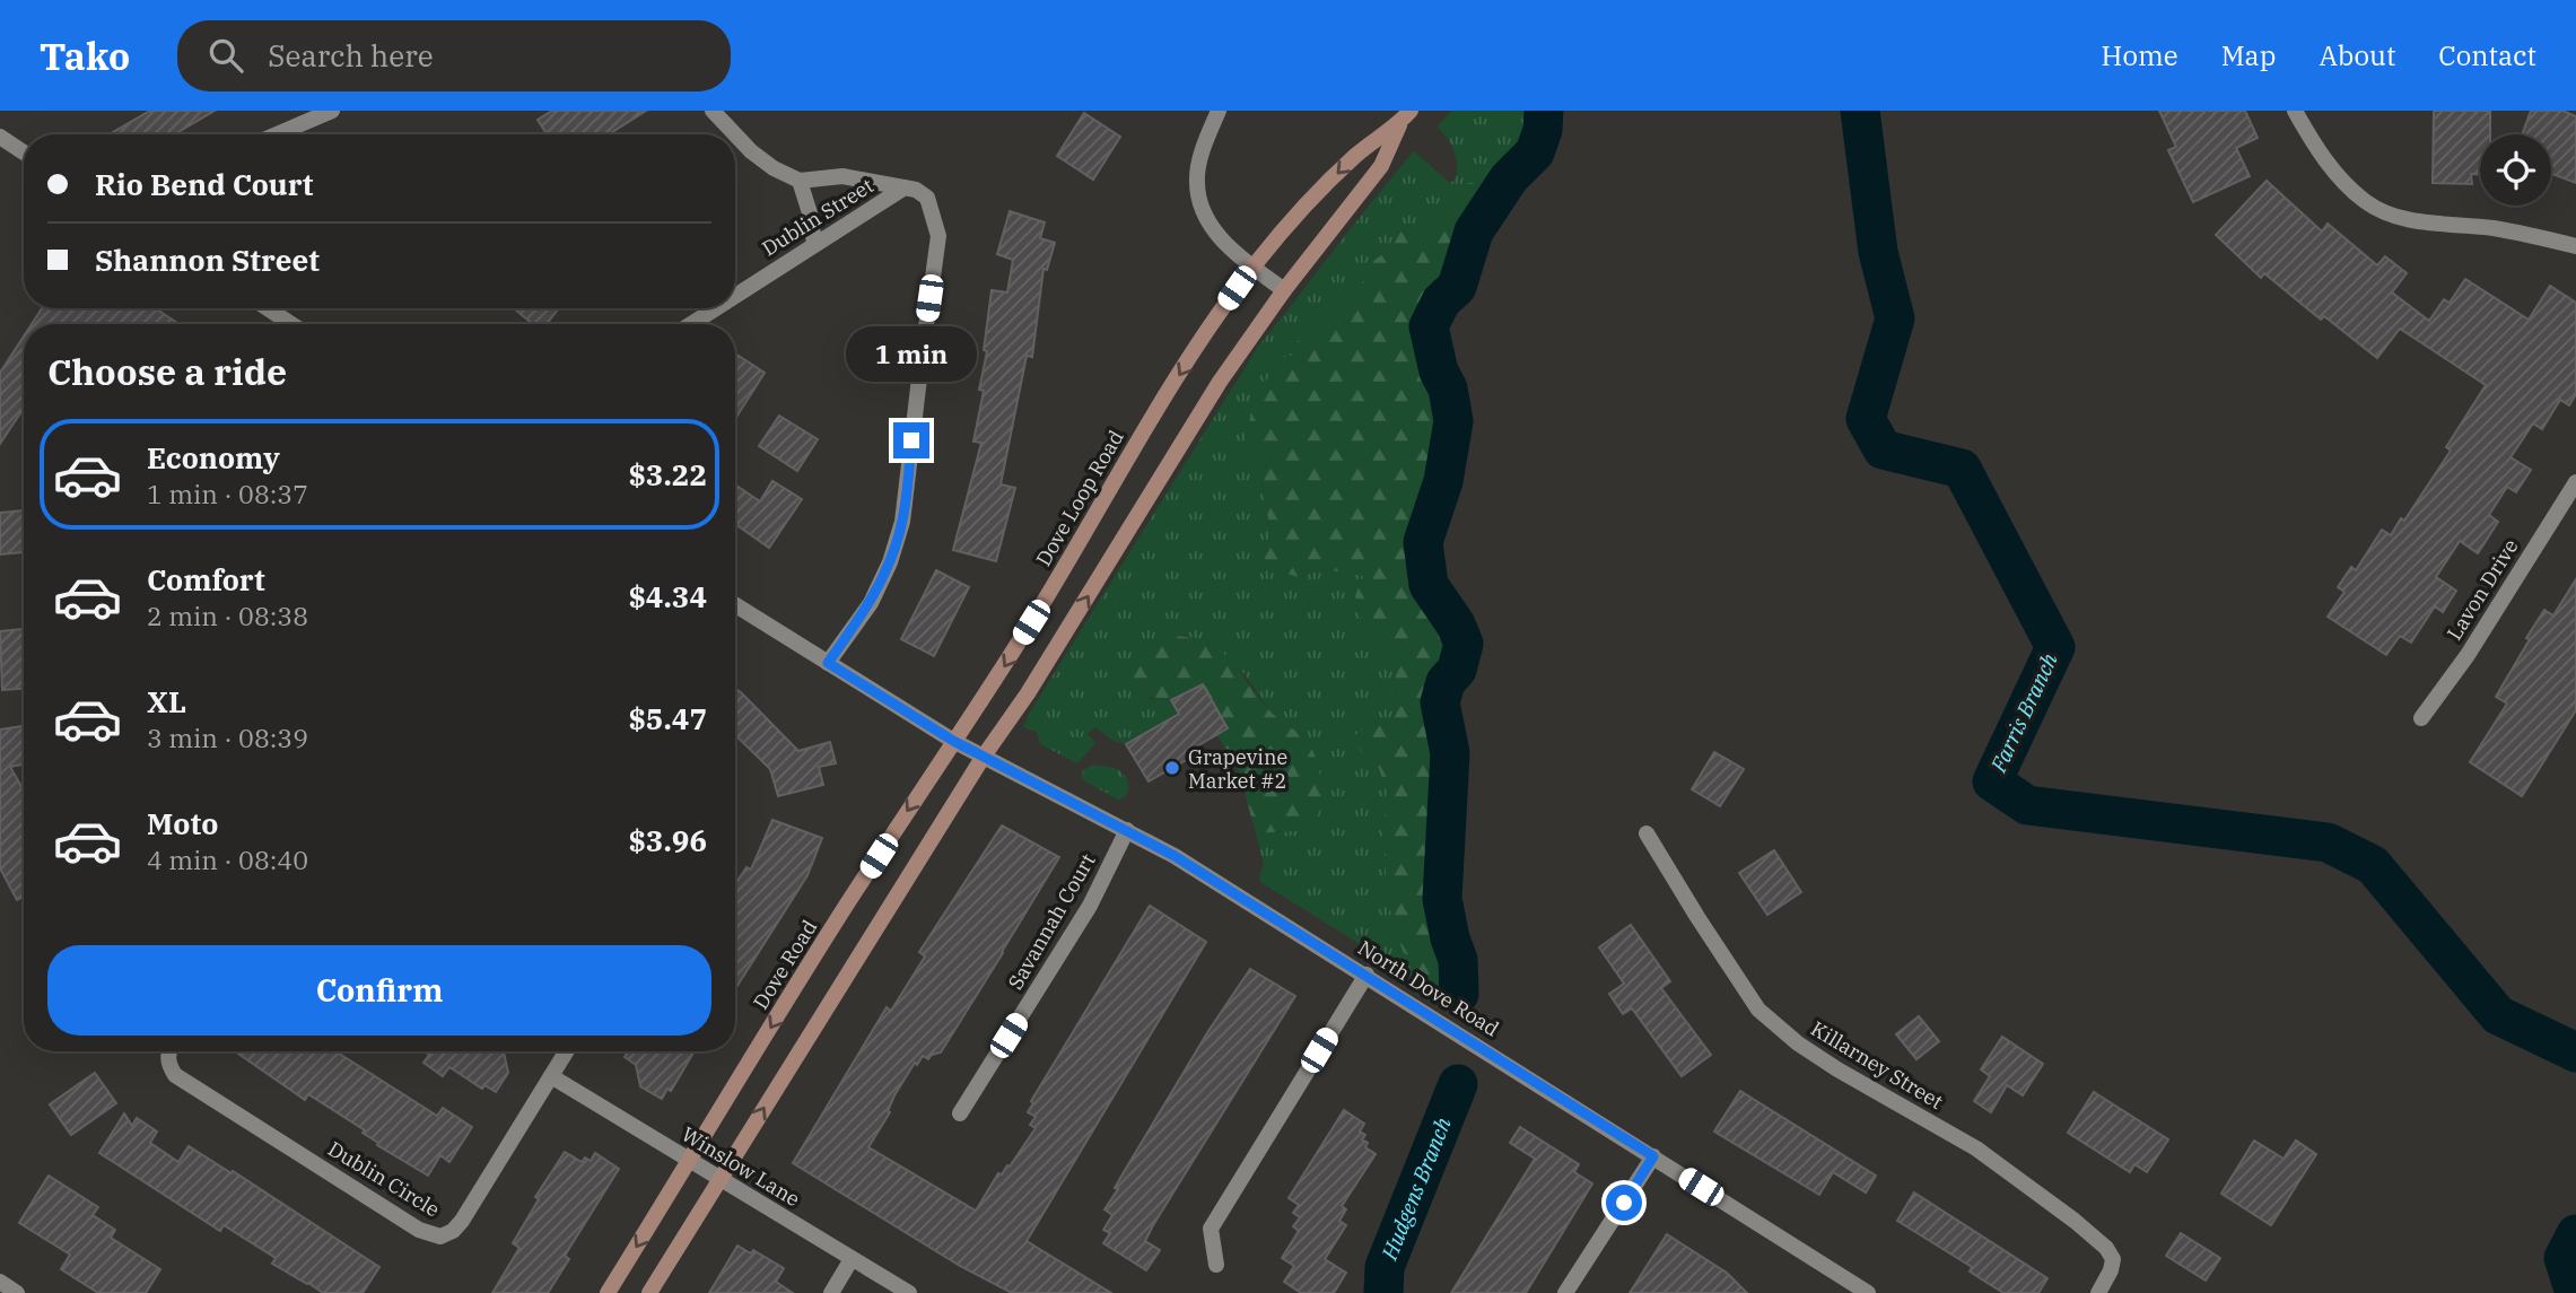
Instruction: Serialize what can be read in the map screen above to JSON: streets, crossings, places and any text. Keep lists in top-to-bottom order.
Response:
{
  "streets": {
    "main road": ["Dove Loop Road", "Dove Road"],
    "street": [
      "Dublin Street",
      "Lavon Drive",
      "Savannah Court",
      "North Dove Road",
      "Killarney Street",
      "Winslow Lane",
      "Dublin Circle"
    ]
  },
  "crossings": [
    ["Dove Loop Road", "Dove Road"],
    ["Dove Loop Road", "North Dove Road"],
    ["Savannah Court", "North Dove Road"],
    ["Dove Road", "North Dove Road"],
    ["Dove Road", "Winslow Lane"],
    ["Winslow Lane", "Dublin Circle"]
  ],
  "water": ["Farris Branch", "Hudgens Branch"],
  "places": ["Grapevine Market #2"],
  "page": {
    "header": "Tako",
    "search": "Search here",
    "nav": [
      "Home",
      "Map",
      "About",
      "Contact"
    ],
    "banner": ["Rio Bend Court", "Shannon Street"],
    "heading": "Choose a ride",
    "bubble": "1 min",
    "list": [
      {
        "name": "Economy",
        "note": "1 min · 08:37",
        "value": "$3.22"
      },
      {
        "name": "Comfort",
        "note": "2 min · 08:38",
        "value": "$4.34"
      },
      {
        "name": "XL",
        "note": "3 min · 08:39",
        "value": "$5.47"
      },
      {
        "name": "Moto",
        "note": "4 min · 08:40",
        "value": "$3.96"
      }
    ],
    "buttons": "Confirm"
  }
}
